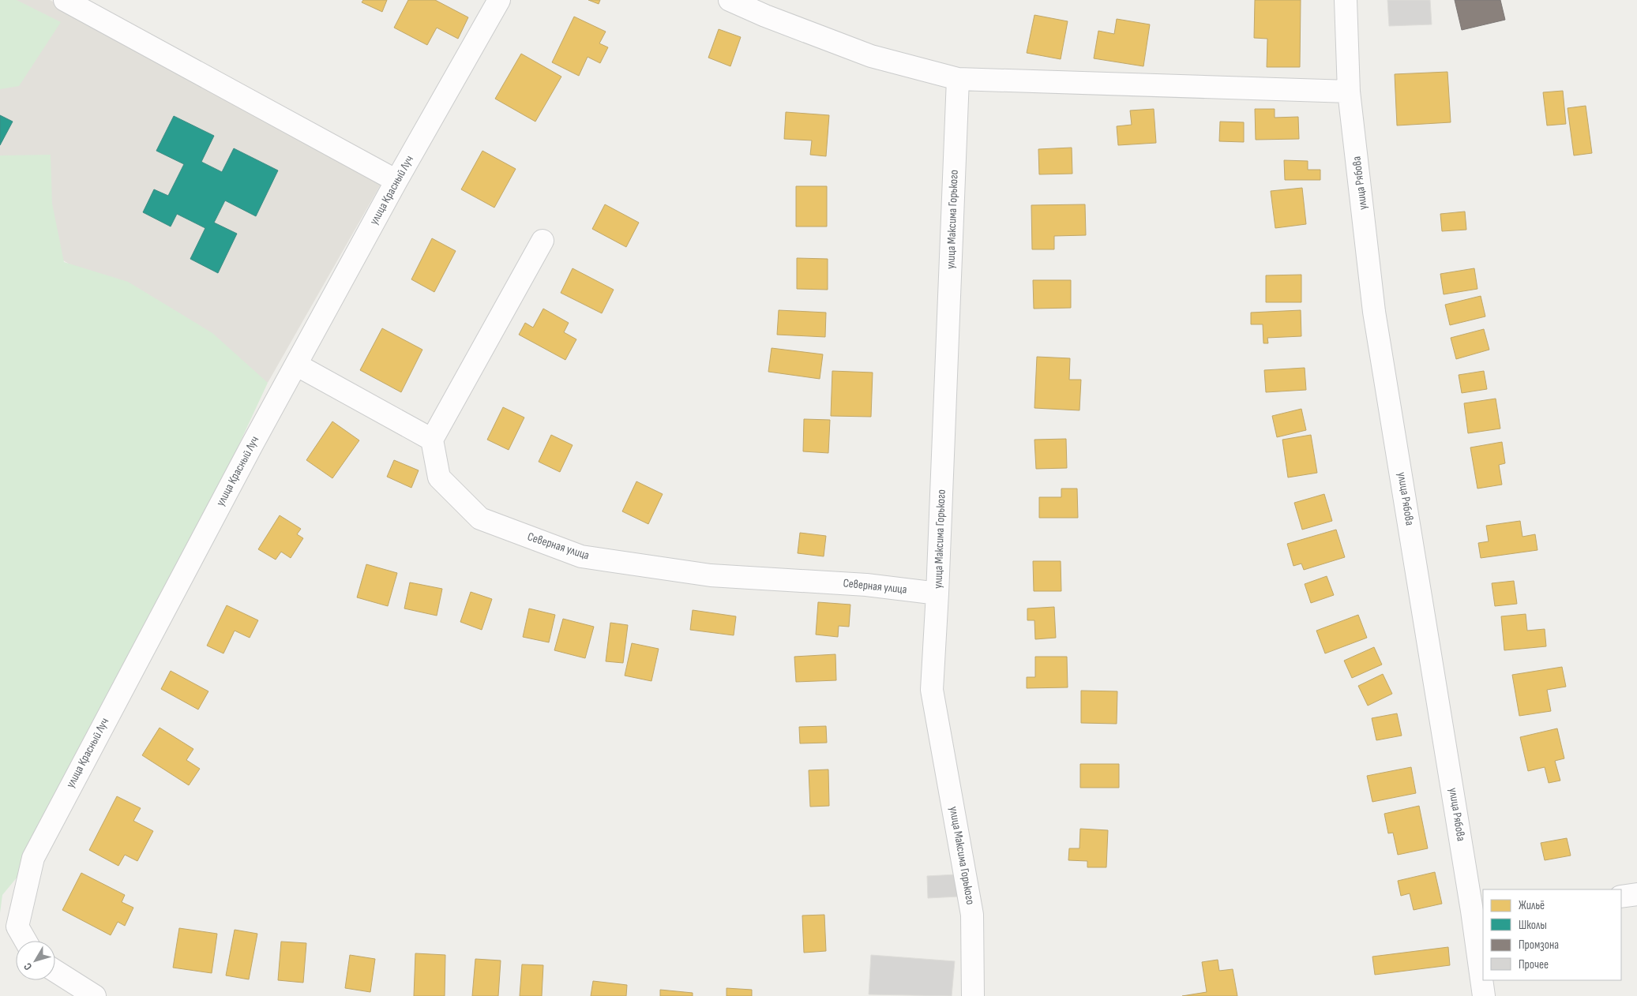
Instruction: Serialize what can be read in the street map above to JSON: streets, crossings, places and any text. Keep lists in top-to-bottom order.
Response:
{
  "streets": {
    "street": [
      "улица Рябова",
      "улица Красный Луч",
      "улица Максима Горького",
      "Северная улица"
    ]
  },
  "crossings": [
    ["улица Максима Горького", "Северная улица"]
  ],
  "legend": [
    "Жильё",
    "Школы",
    "Промзона",
    "Прочее"
  ],
  "north": "bottom left"
}
